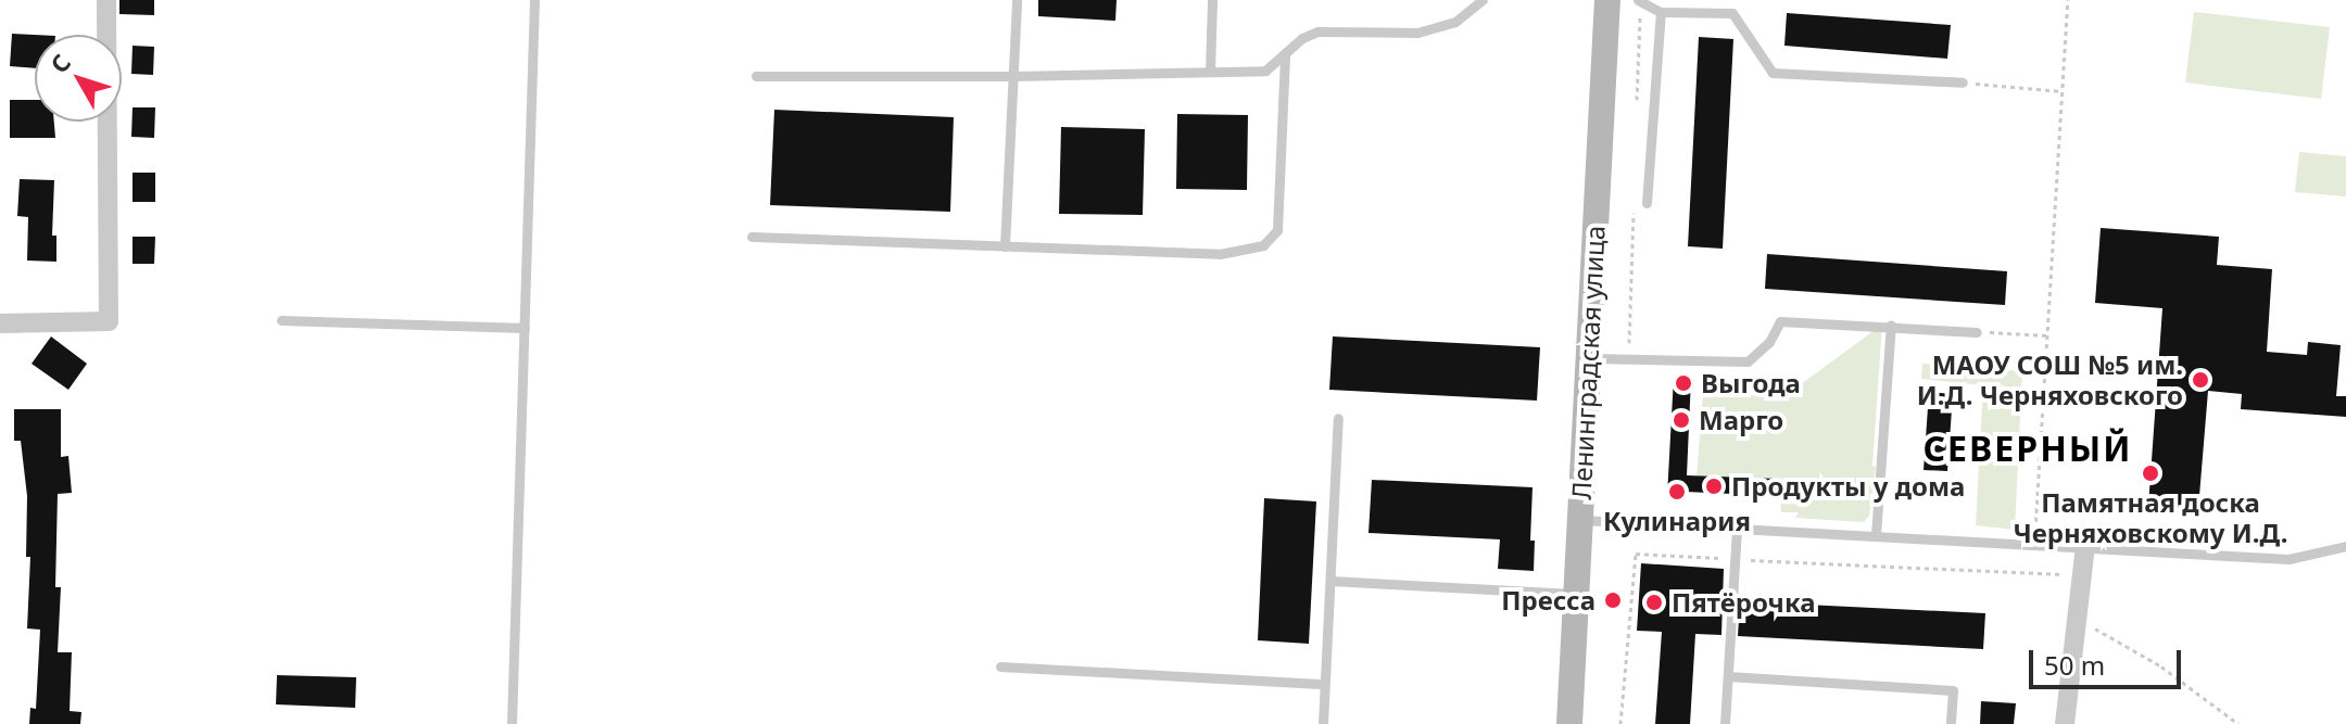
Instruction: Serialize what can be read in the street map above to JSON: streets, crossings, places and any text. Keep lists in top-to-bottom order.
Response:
{
  "streets": {
    "street": ["Ленинградская улица"]
  },
  "districts": ["СЕВЕРНЫЙ"],
  "places": [
    "МАОУ СОШ №5 им. И.Д. Черняховского",
    "Выгода",
    "Марго",
    "Памятная доска Черняховскому И.Д.",
    "Продукты у дома",
    "Кулинария",
    "Пресса",
    "Пятёрочка"
  ],
  "scale_bar": "50 m",
  "north": "top left"
}
